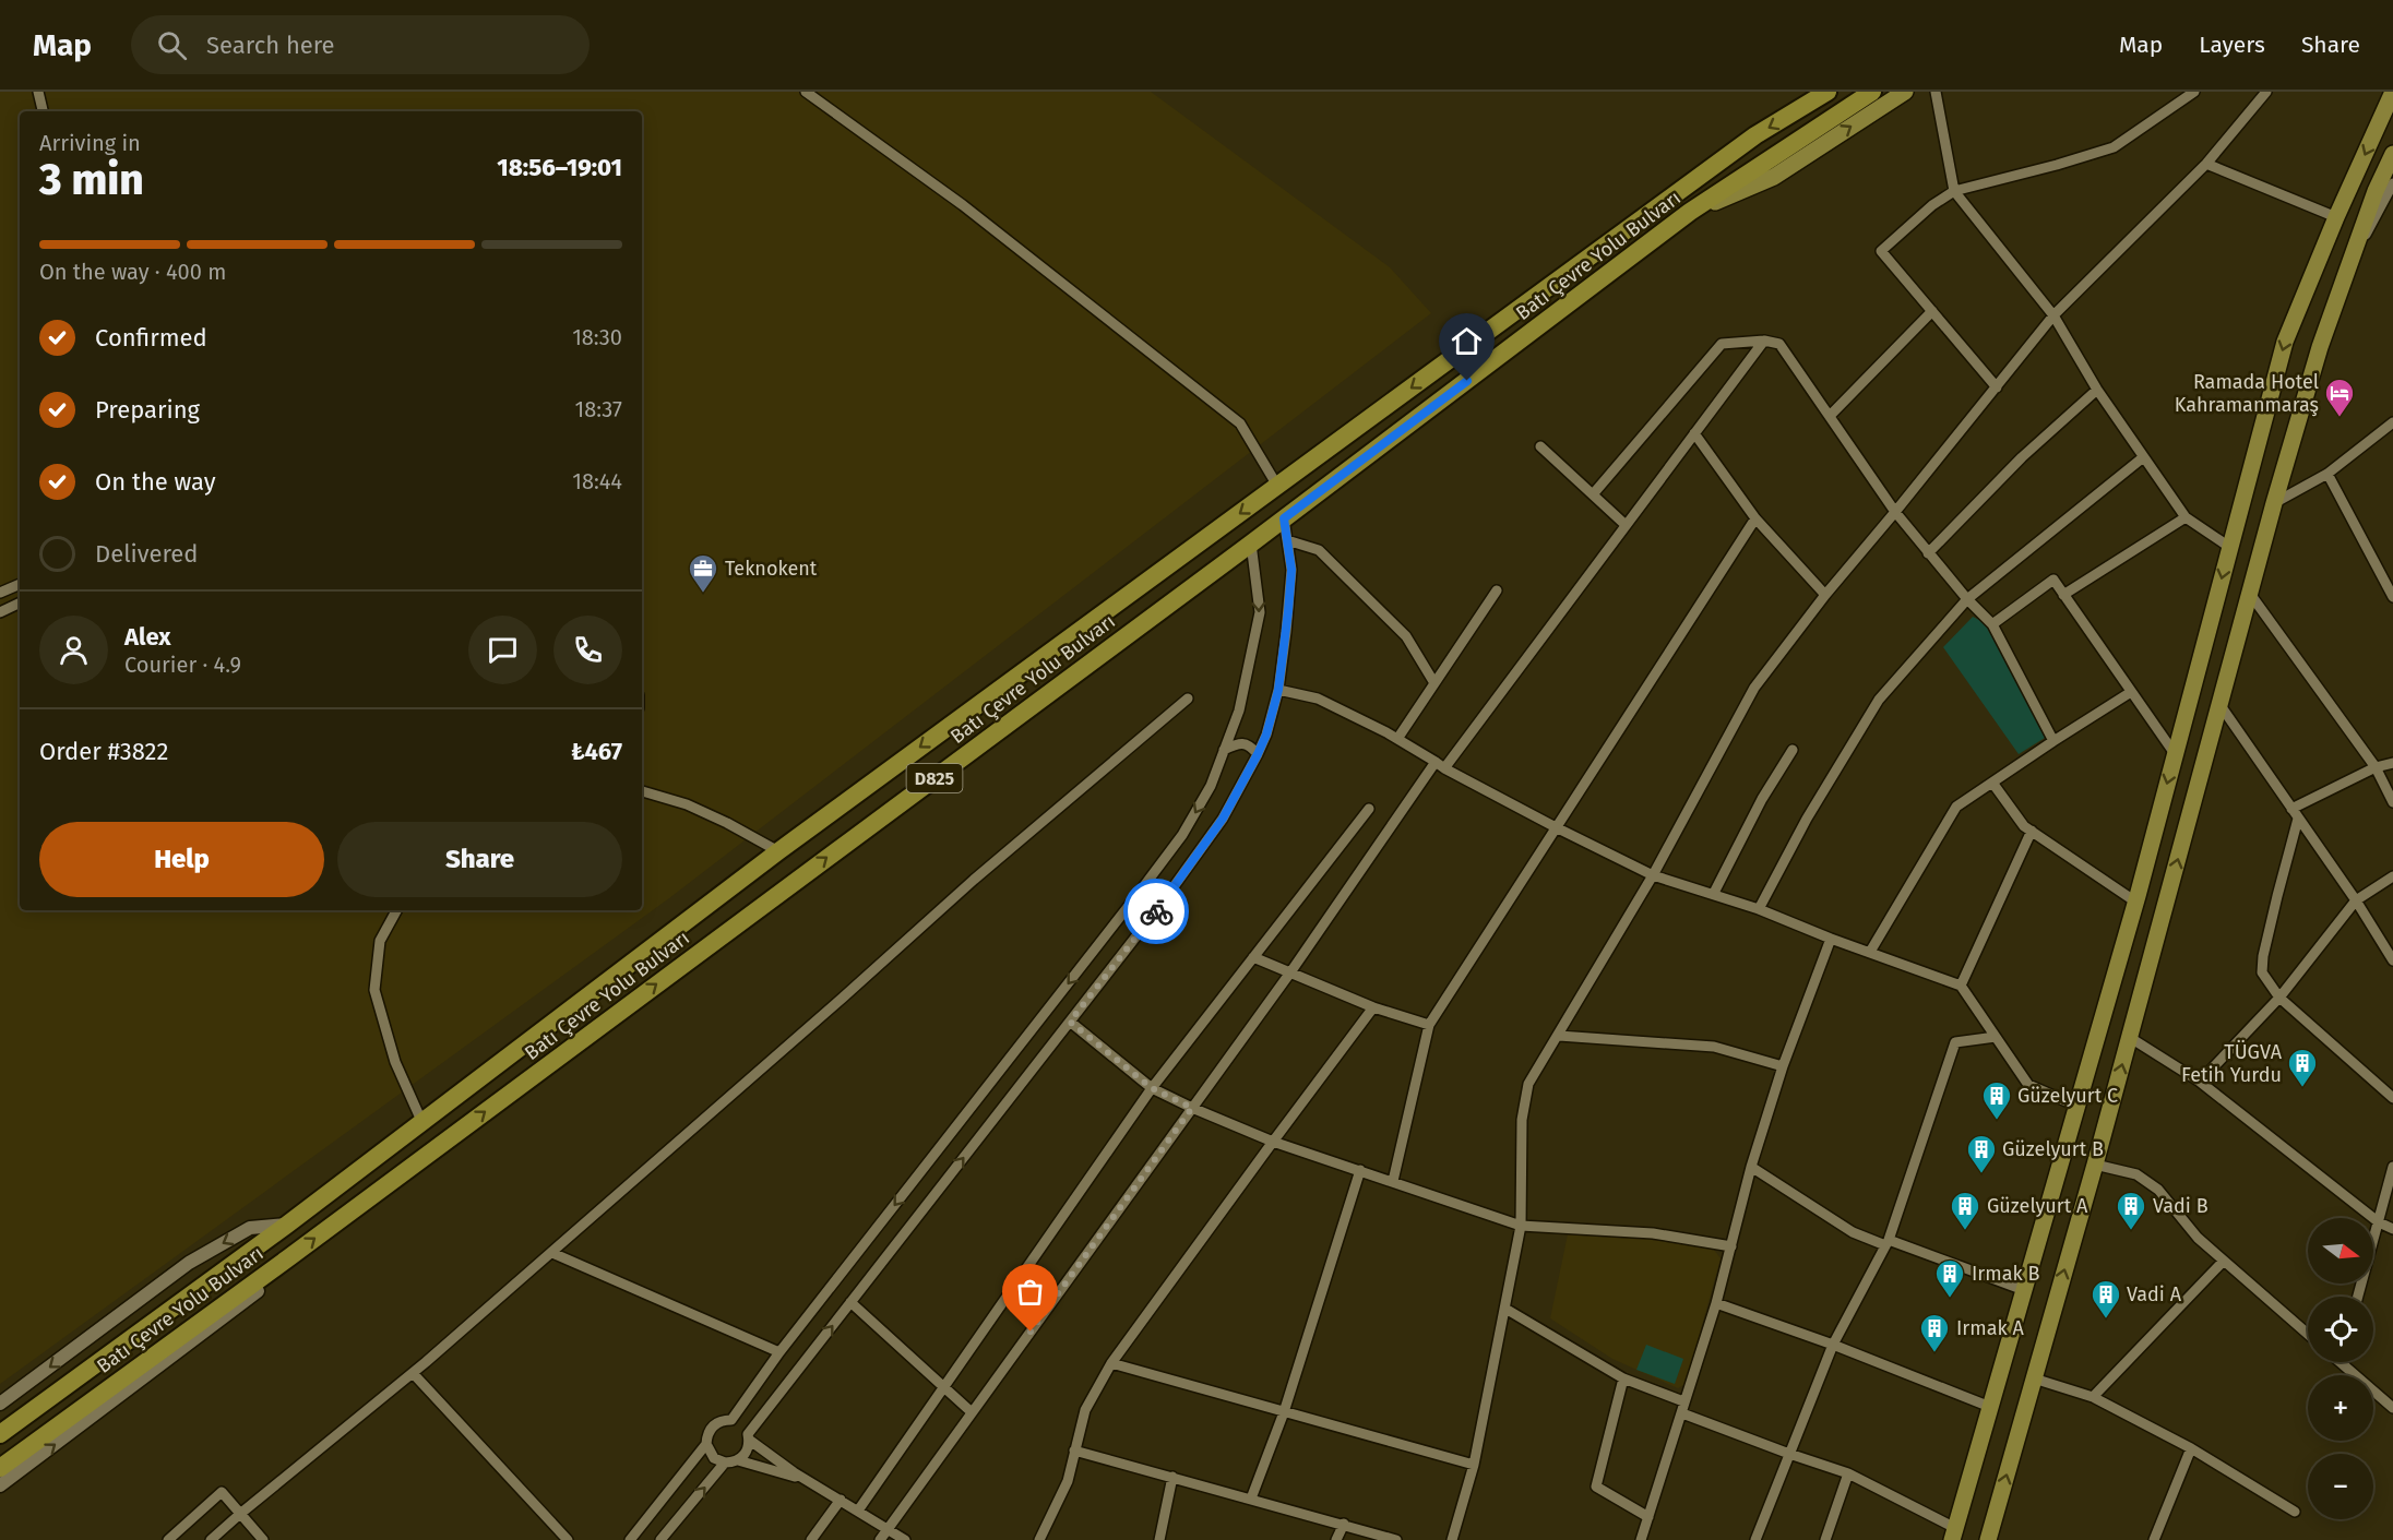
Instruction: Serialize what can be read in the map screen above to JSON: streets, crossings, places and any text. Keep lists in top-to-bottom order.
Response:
{
  "streets": {
    "highway": ["Batı Çevre Yolu Bulvarı", "D825"]
  },
  "places": {
    "hotel": ["Ramada Hotel Kahramanmaraş"],
    "office": ["Teknokent"],
    "building": [
      "TÜGVA Fetih Yurdu",
      "Güzelyurt C",
      "Güzelyurt B",
      "Güzelyurt A",
      "Vadi B",
      "Irmak B",
      "Vadi A",
      "Irmak A"
    ]
  },
  "north": "right",
  "page": {
    "header": "Map",
    "search": "Search here",
    "nav": ["Map", "Layers", "Share"],
    "heading": ["3 min", "Arriving in", "18:56–19:01"],
    "panel": [
      "Alex",
      "Courier · 4.9",
      "Order #3822",
      "₺467"
    ],
    "bar": "On the way · 400 m",
    "list": [
      ["Confirmed", "18:30"],
      ["Preparing", "18:37"],
      ["On the way", "18:44"],
      "Delivered"
    ],
    "buttons": ["Help", "Share"],
    "map_buttons": ["+", "−"]
  }
}
